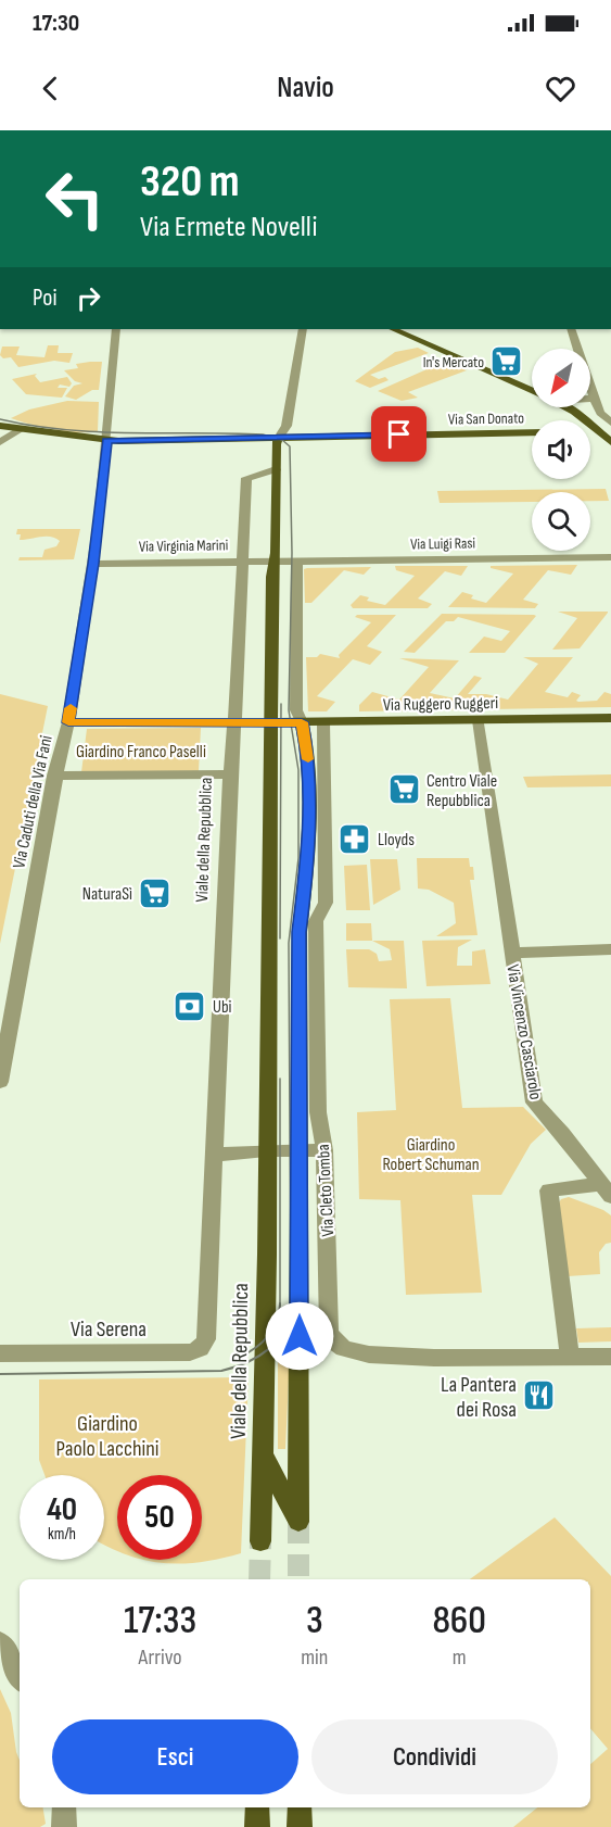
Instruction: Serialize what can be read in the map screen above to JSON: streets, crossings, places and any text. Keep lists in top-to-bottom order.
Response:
{
  "streets": {
    "main road": ["Via San Donato", "Via Ruggero Ruggeri", "Viale della Repubblica"],
    "street": [
      "Via Luigi Rasi",
      "Via Virginia Marini",
      "Via Caduti della Via Fani",
      "Via Vincenzo Casciarolo",
      "Via Cleto Tomba",
      "Via Serena"
    ]
  },
  "crossings": [
    ["Via San Donato", "Via Caduti della Via Fani"],
    ["Via San Donato", "Viale della Repubblica"],
    ["Via Luigi Rasi", "Via Virginia Marini"],
    ["Via Luigi Rasi", "Viale della Repubblica"],
    ["Via Virginia Marini", "Via Caduti della Via Fani"],
    ["Via Virginia Marini", "Viale della Repubblica"],
    ["Via Ruggero Ruggeri", "Viale della Repubblica"],
    ["Via Ruggero Ruggeri", "Via Vincenzo Casciarolo"],
    ["Via Ruggero Ruggeri", "Via Cleto Tomba"],
    ["Viale della Repubblica", "Via Serena"],
    ["Via Vincenzo Casciarolo", "Via Cleto Tomba"]
  ],
  "parks": ["Giardino Franco Paselli", "Giardino Robert Schuman", "Giardino Paolo Lacchini"],
  "places": {
    "supermarket": ["In's Mercato", "Centro Viale Repubblica", "NaturaSì"],
    "pharmacy": ["Lloyds"],
    "bank": ["Ubi"],
    "restaurant": ["La Pantera dei Rosa"]
  },
  "north": "bottom left",
  "page": {
    "status": "17:30",
    "header": "Navio",
    "turn": ["320 m", "Via Ermete Novelli"],
    "then": "Poi",
    "speed": "40 km/h",
    "limit": "50",
    "eta": [
      "17:33",
      "Arrivo",
      "3",
      "min",
      "860",
      "m"
    ],
    "buttons": ["Esci", "Condividi"]
  }
}
